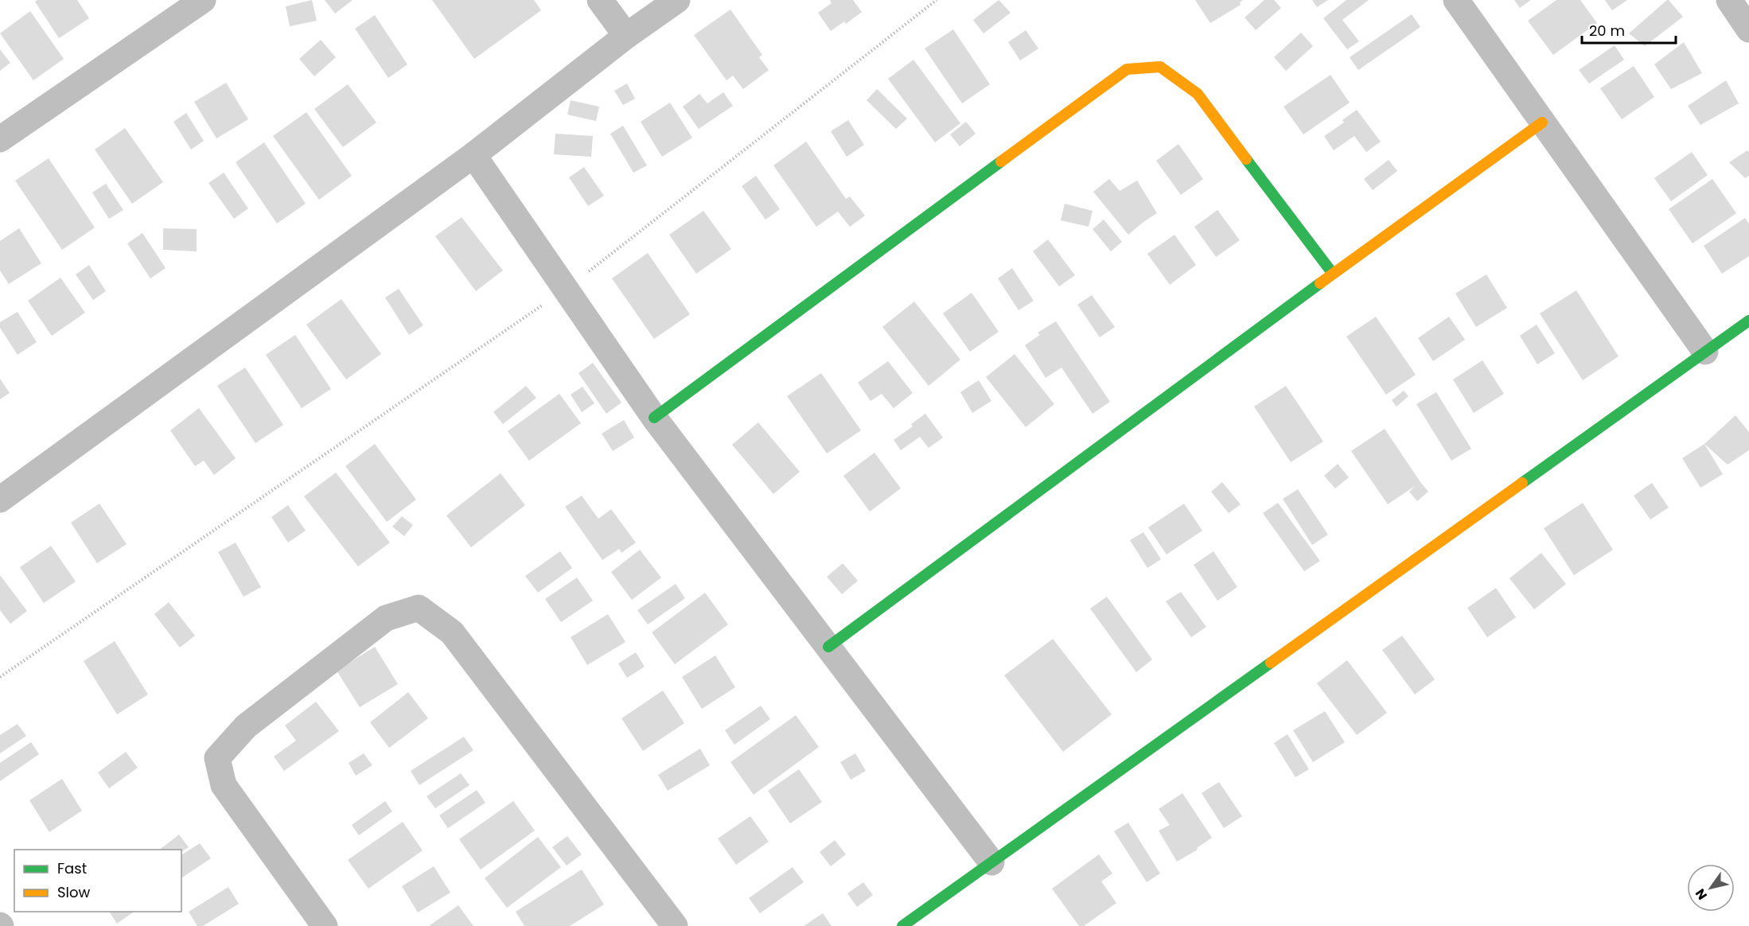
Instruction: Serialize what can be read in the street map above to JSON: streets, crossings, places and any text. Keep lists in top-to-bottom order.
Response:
{
  "legend": ["Fast", "Slow"],
  "scale_bar": "20 m",
  "north": "bottom left"
}
